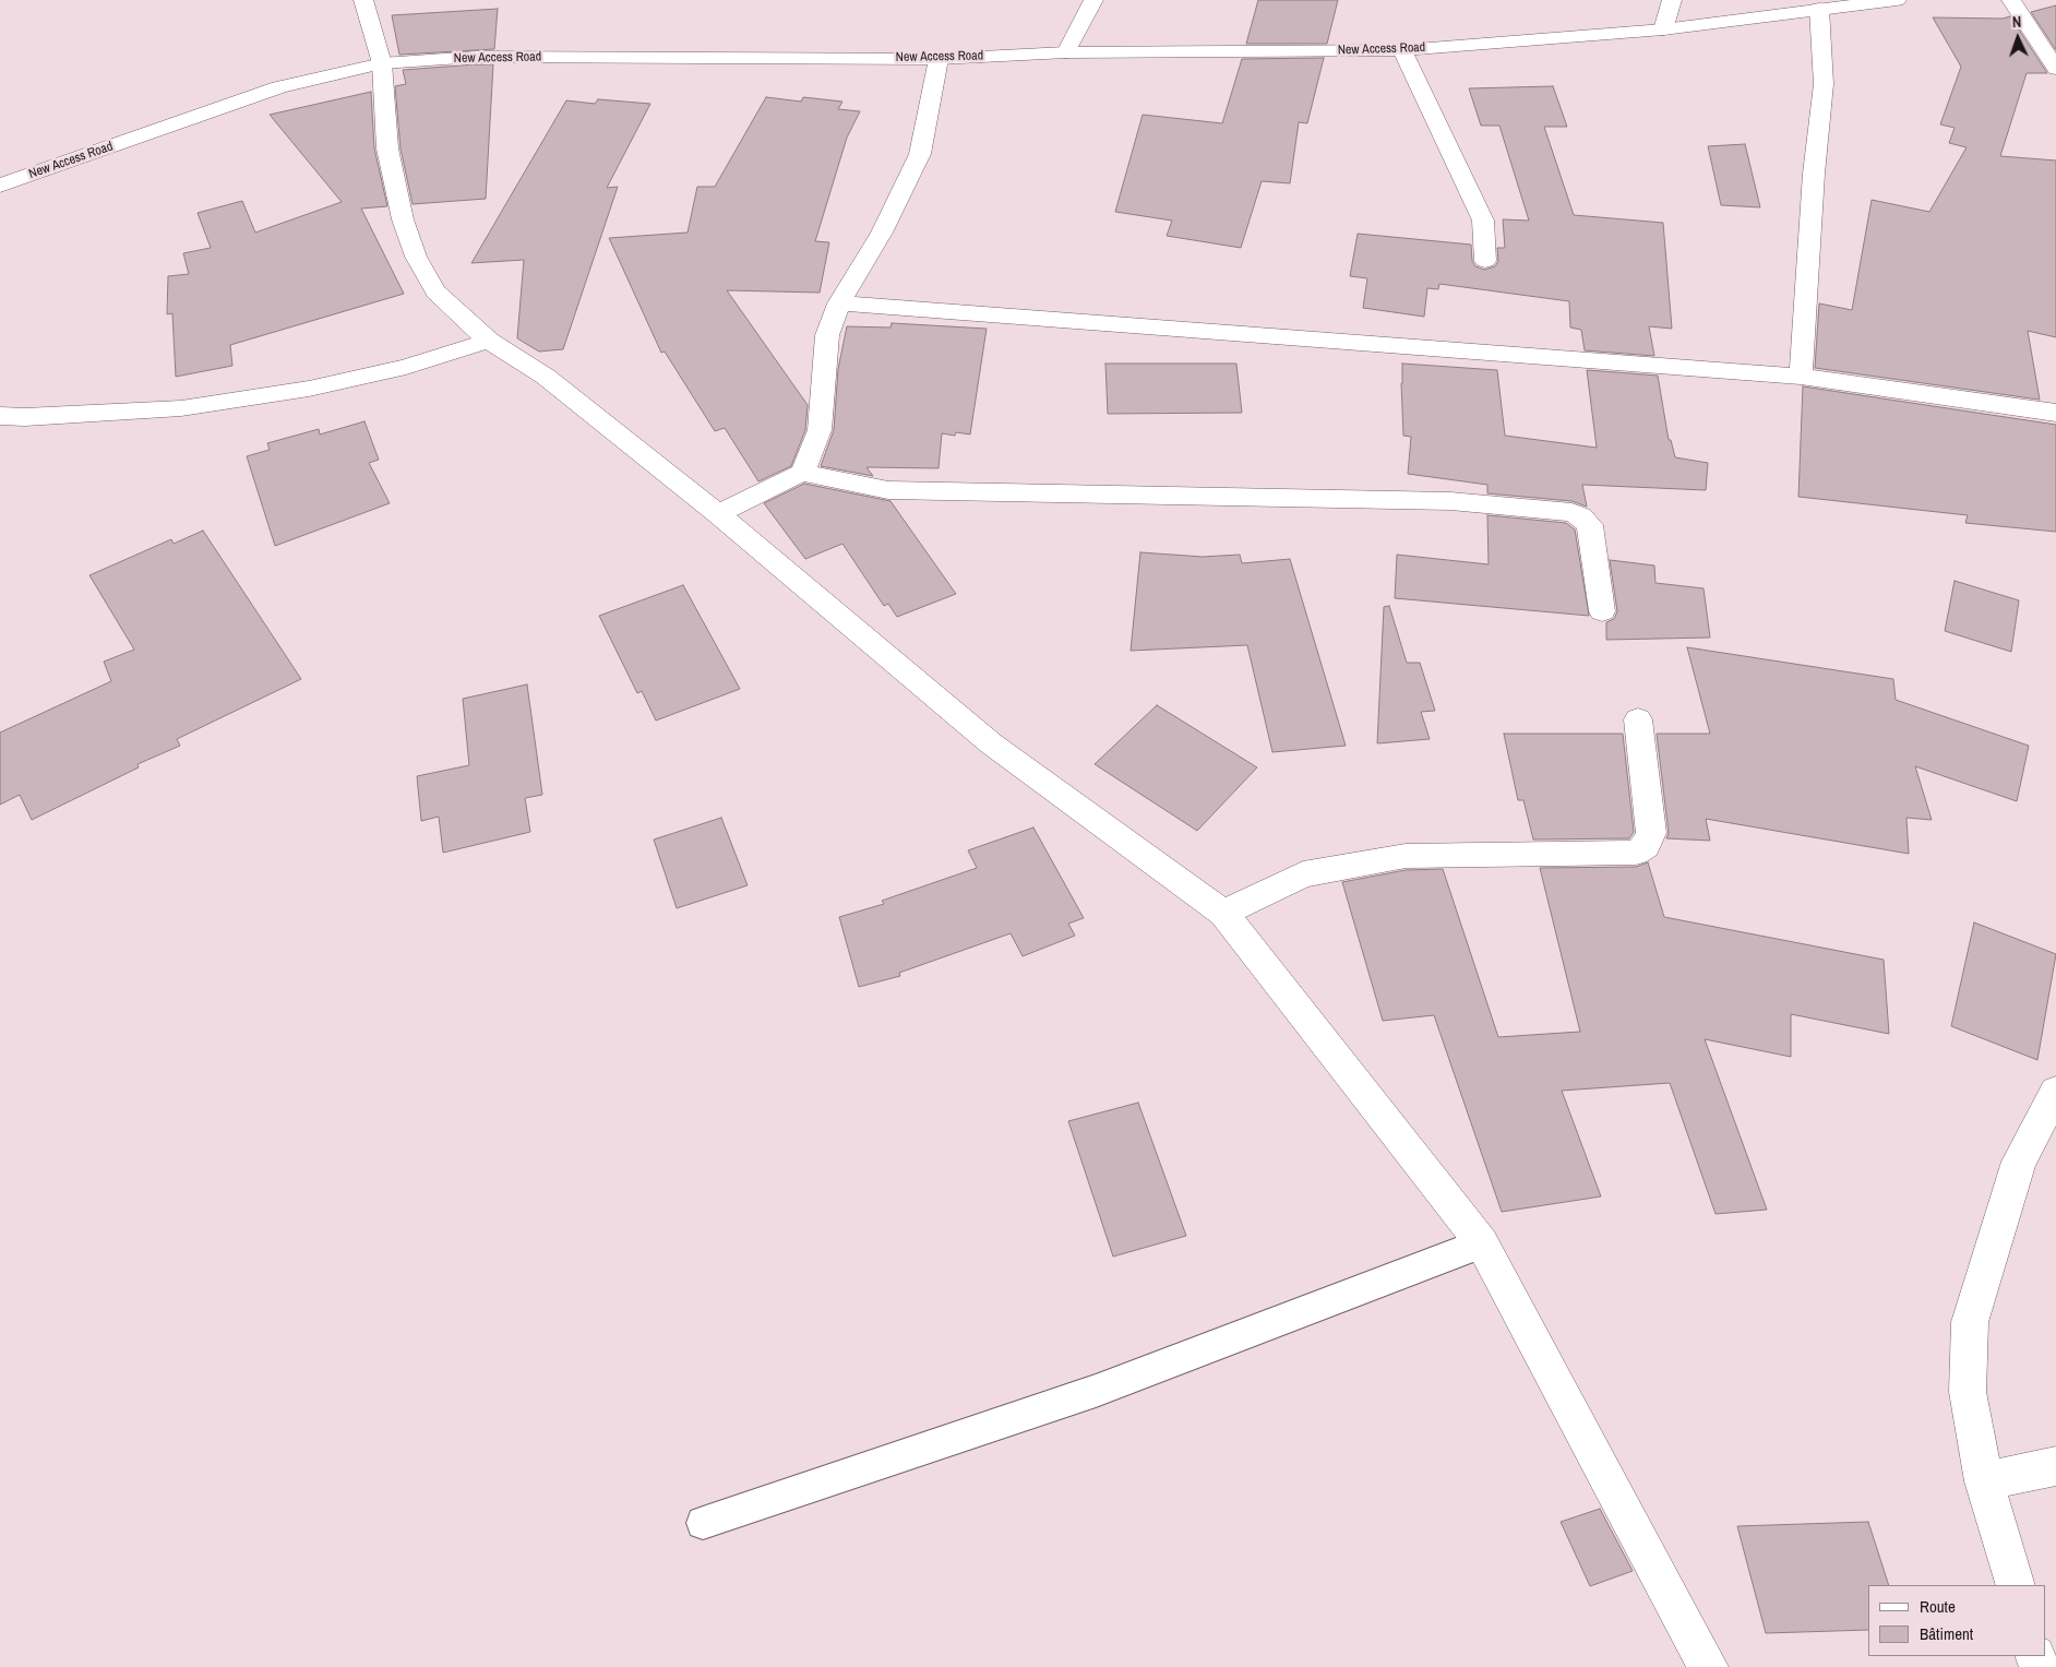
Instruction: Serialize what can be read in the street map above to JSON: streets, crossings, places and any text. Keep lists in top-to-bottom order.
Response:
{
  "streets": {
    "street": ["New Access Road"]
  },
  "legend": ["Route", "Bâtiment"],
  "north": "top"
}
